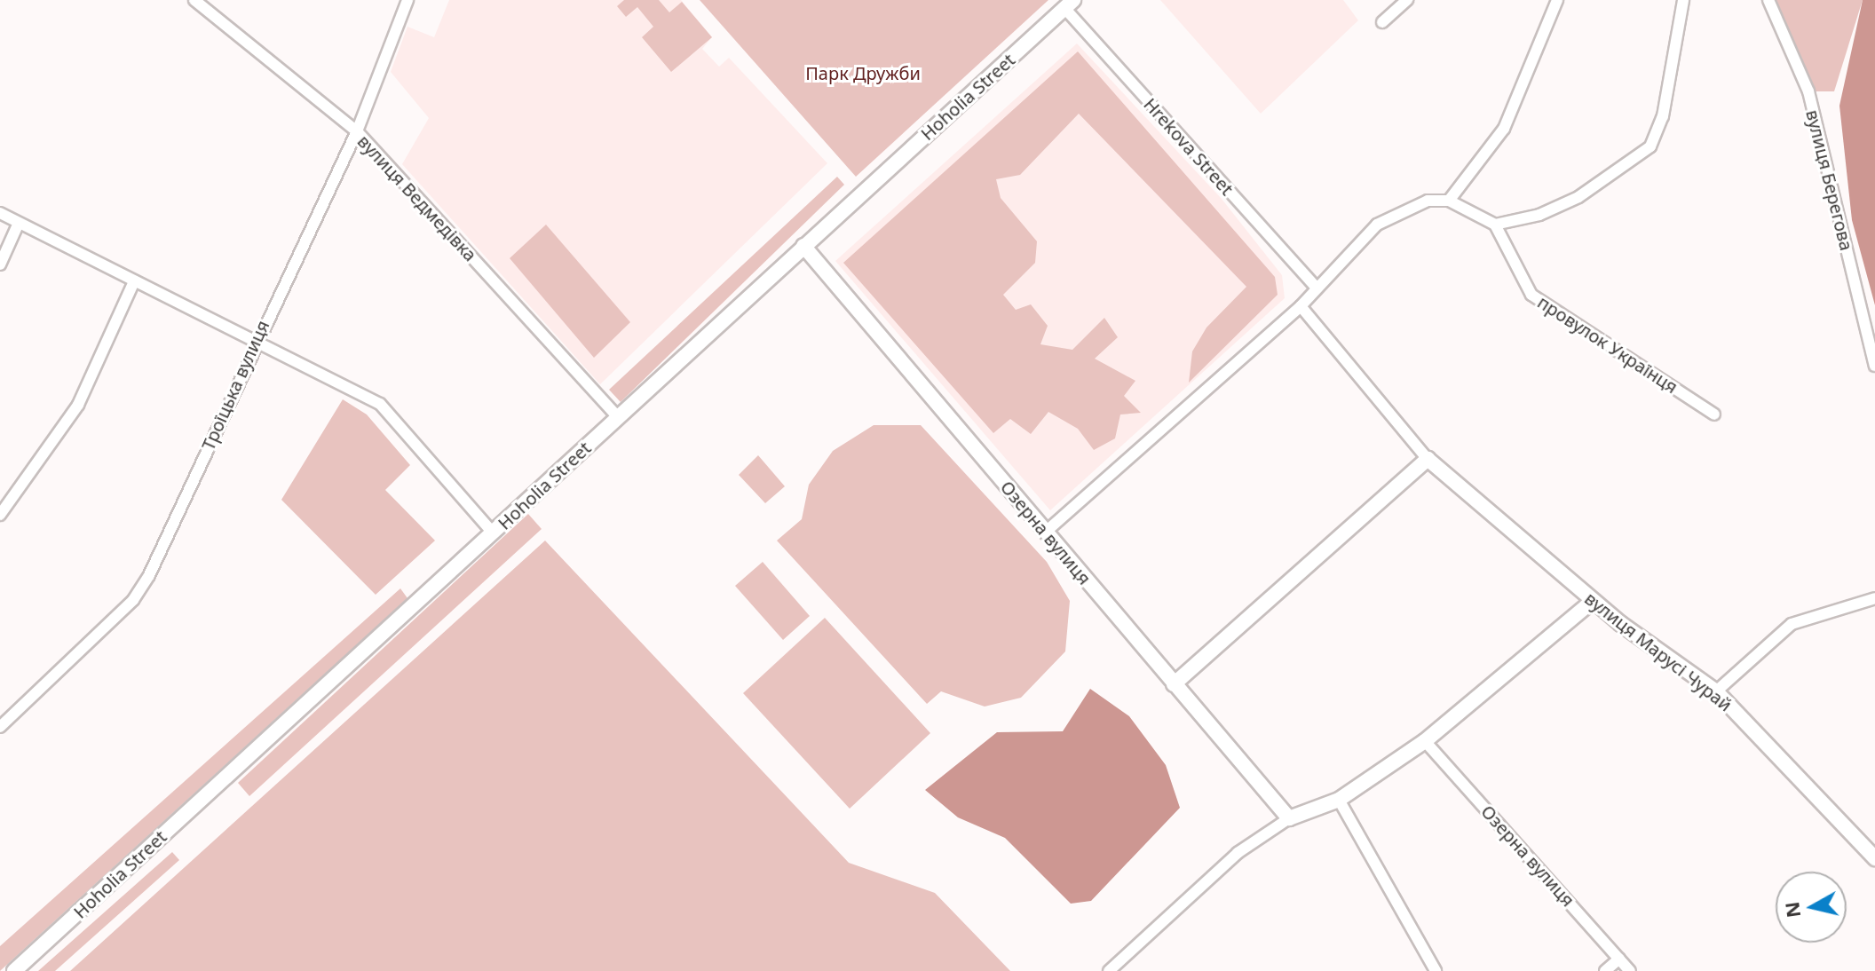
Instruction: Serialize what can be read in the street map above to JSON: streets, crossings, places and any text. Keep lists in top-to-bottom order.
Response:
{
  "streets": {
    "street": [
      "Hoholia Street",
      "Hrekova Street",
      "вулиця Берегова",
      "вулиця Ведмедівка",
      "провулок Українця",
      "Троїцька вулиця",
      "Озерна вулиця",
      "вулиця Марусі Чурай"
    ]
  },
  "crossings": [
    ["Hoholia Street", "Hrekova Street"],
    ["Hoholia Street", "вулиця Ведмедівка"],
    ["Hoholia Street", "Озерна вулиця"],
    ["вулиця Ведмедівка", "Троїцька вулиця"]
  ],
  "parks": ["Парк Дружби"],
  "north": "left"
}
